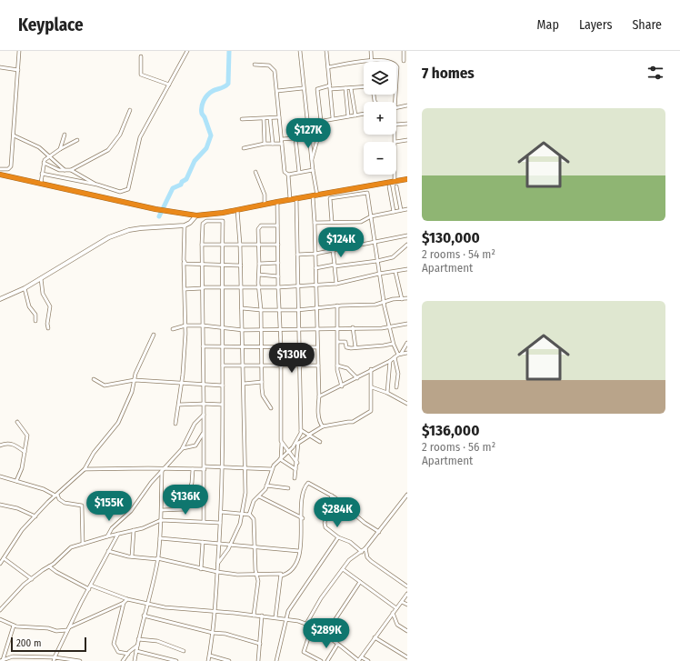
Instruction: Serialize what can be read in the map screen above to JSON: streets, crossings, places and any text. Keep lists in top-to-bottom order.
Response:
{
  "scale_bar": "200 m",
  "page": {
    "header": "Keyplace",
    "nav": ["Map", "Layers", "Share"],
    "heading": "7 homes",
    "map_buttons": ["+", "−"],
    "list": [
      {
        "name": "$130,000",
        "note": "2 rooms · 54 m² · Apartment"
      },
      {
        "name": "$136,000",
        "note": "2 rooms · 56 m² · Apartment"
      }
    ],
    "price": [
      "$127K",
      "$124K",
      "$130K",
      "$136K",
      "$155K",
      "$284K",
      "$289K"
    ],
    "scale": "200 m"
  }
}
